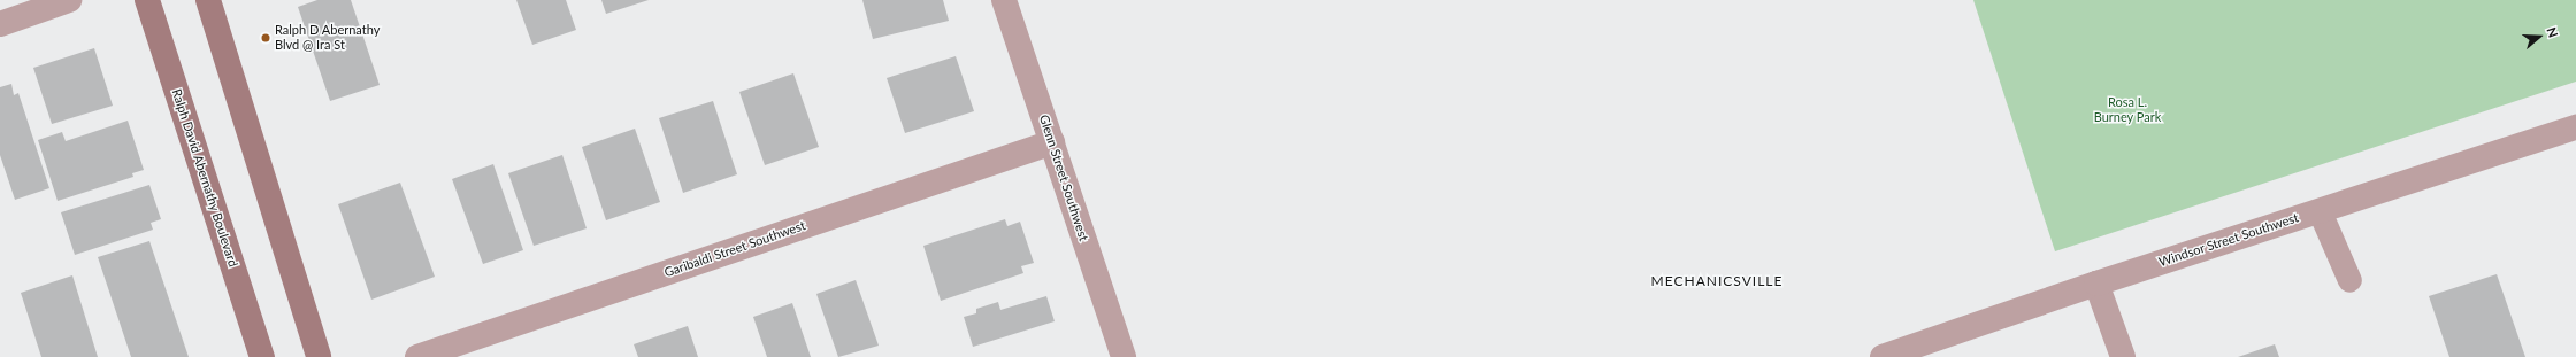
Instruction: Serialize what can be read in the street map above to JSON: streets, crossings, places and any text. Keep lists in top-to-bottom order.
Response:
{
  "streets": {
    "main road": ["Ralph David Abernathy Boulevard"],
    "street": ["Glenn Street Southwest", "Windsor Street Southwest", "Garibaldi Street Southwest"]
  },
  "crossings": [
    ["Glenn Street Southwest", "Garibaldi Street Southwest"]
  ],
  "districts": ["MECHANICSVILLE"],
  "parks": ["Rosa L. Burney Park"],
  "places": ["Ralph D Abernathy Blvd @ Ira St"],
  "north": "right"
}
